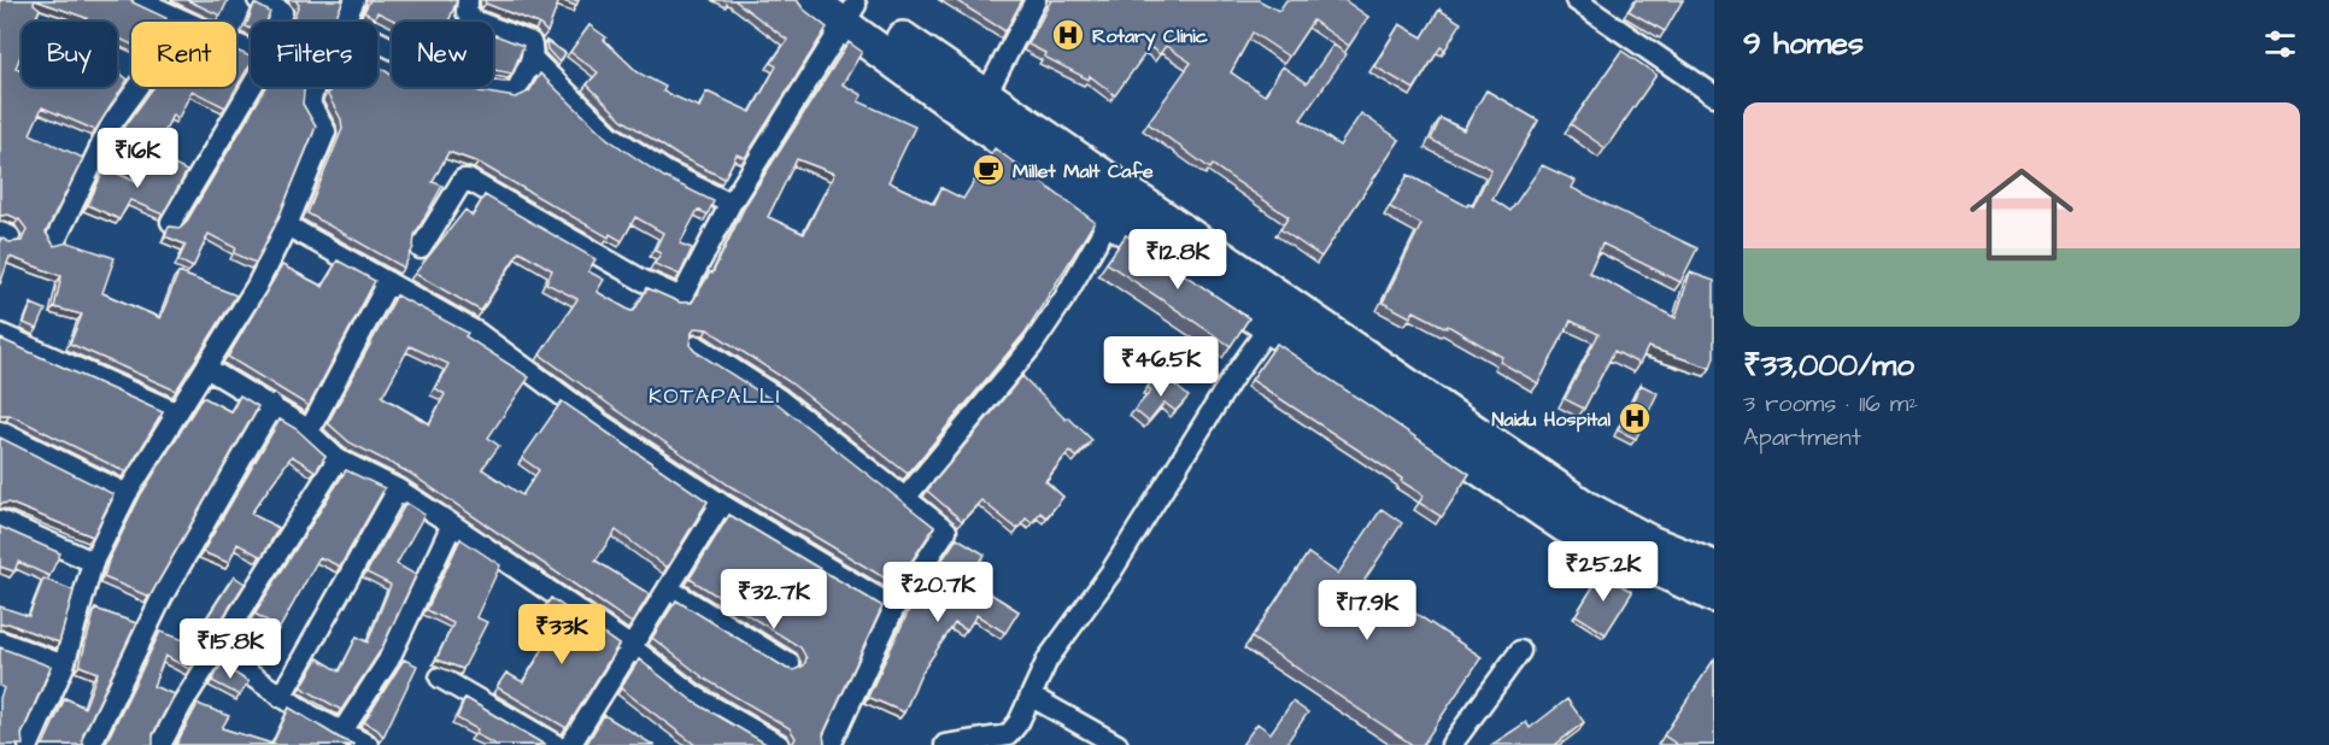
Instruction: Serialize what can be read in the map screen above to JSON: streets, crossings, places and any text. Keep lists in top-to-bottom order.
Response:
{
  "districts": ["KOTAPALLI"],
  "places": {
    "hospital": ["Rotary Clinic", "Naidu Hospital"],
    "cafe": ["Millet Malt Cafe"]
  },
  "page": {
    "heading": "9 homes",
    "chip": [
      "Buy",
      "Rent",
      "Filters",
      "New"
    ],
    "list": [
      {
        "name": "₹33,000/mo",
        "note": "3 rooms · 116 m² · Apartment"
      }
    ],
    "price": [
      "₹16K",
      "₹12.8K",
      "₹46.5K",
      "₹25.2K",
      "₹20.7K",
      "₹32.7K",
      "₹17.9K",
      "₹33K",
      "₹15.8K"
    ]
  }
}
